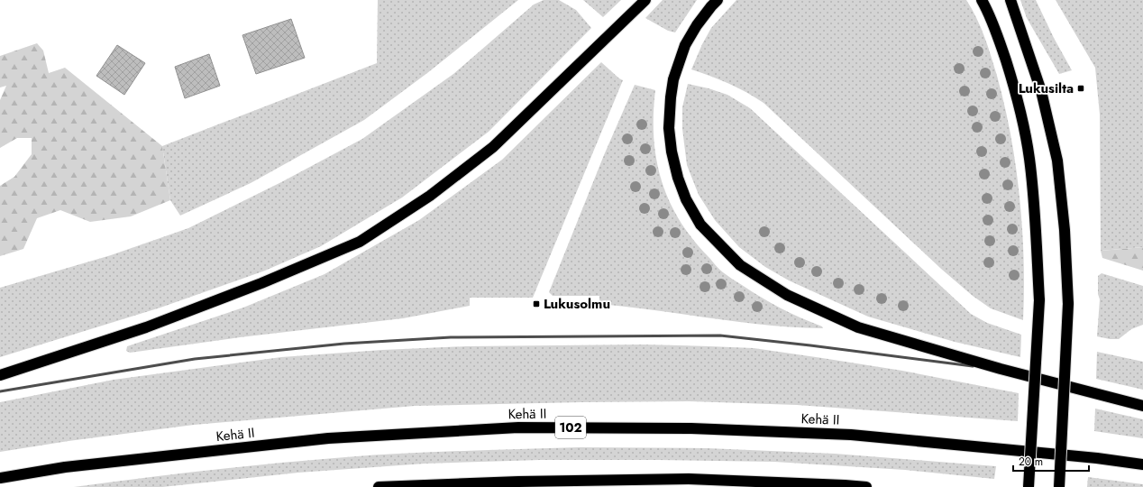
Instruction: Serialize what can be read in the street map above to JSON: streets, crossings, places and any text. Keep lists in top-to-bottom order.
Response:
{
  "streets": {
    "highway": ["Kehä II", "102"]
  },
  "places": {
    "transit": ["Lukusilta", "Lukusolmu"]
  },
  "scale_bar": "20 m"
}
